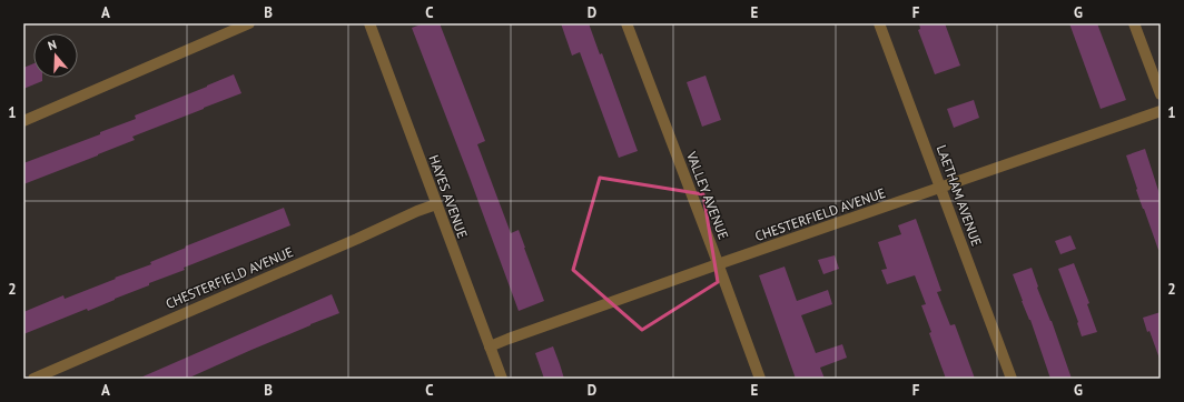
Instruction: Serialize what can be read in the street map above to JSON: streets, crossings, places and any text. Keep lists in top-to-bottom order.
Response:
{
  "streets": {
    "street": [
      "VALLEY AVENUE",
      "LAETHAM AVENUE",
      "HAYES AVENUE",
      "CHESTERFIELD AVENUE"
    ]
  },
  "crossings": [
    ["VALLEY AVENUE", "CHESTERFIELD AVENUE"],
    ["LAETHAM AVENUE", "CHESTERFIELD AVENUE"],
    ["HAYES AVENUE", "CHESTERFIELD AVENUE"]
  ],
  "north": "top",
  "grid": {
    "columns": [
      "A",
      "B",
      "C",
      "D",
      "E",
      "F",
      "G"
    ],
    "rows": ["1", "2"]
  }
}
